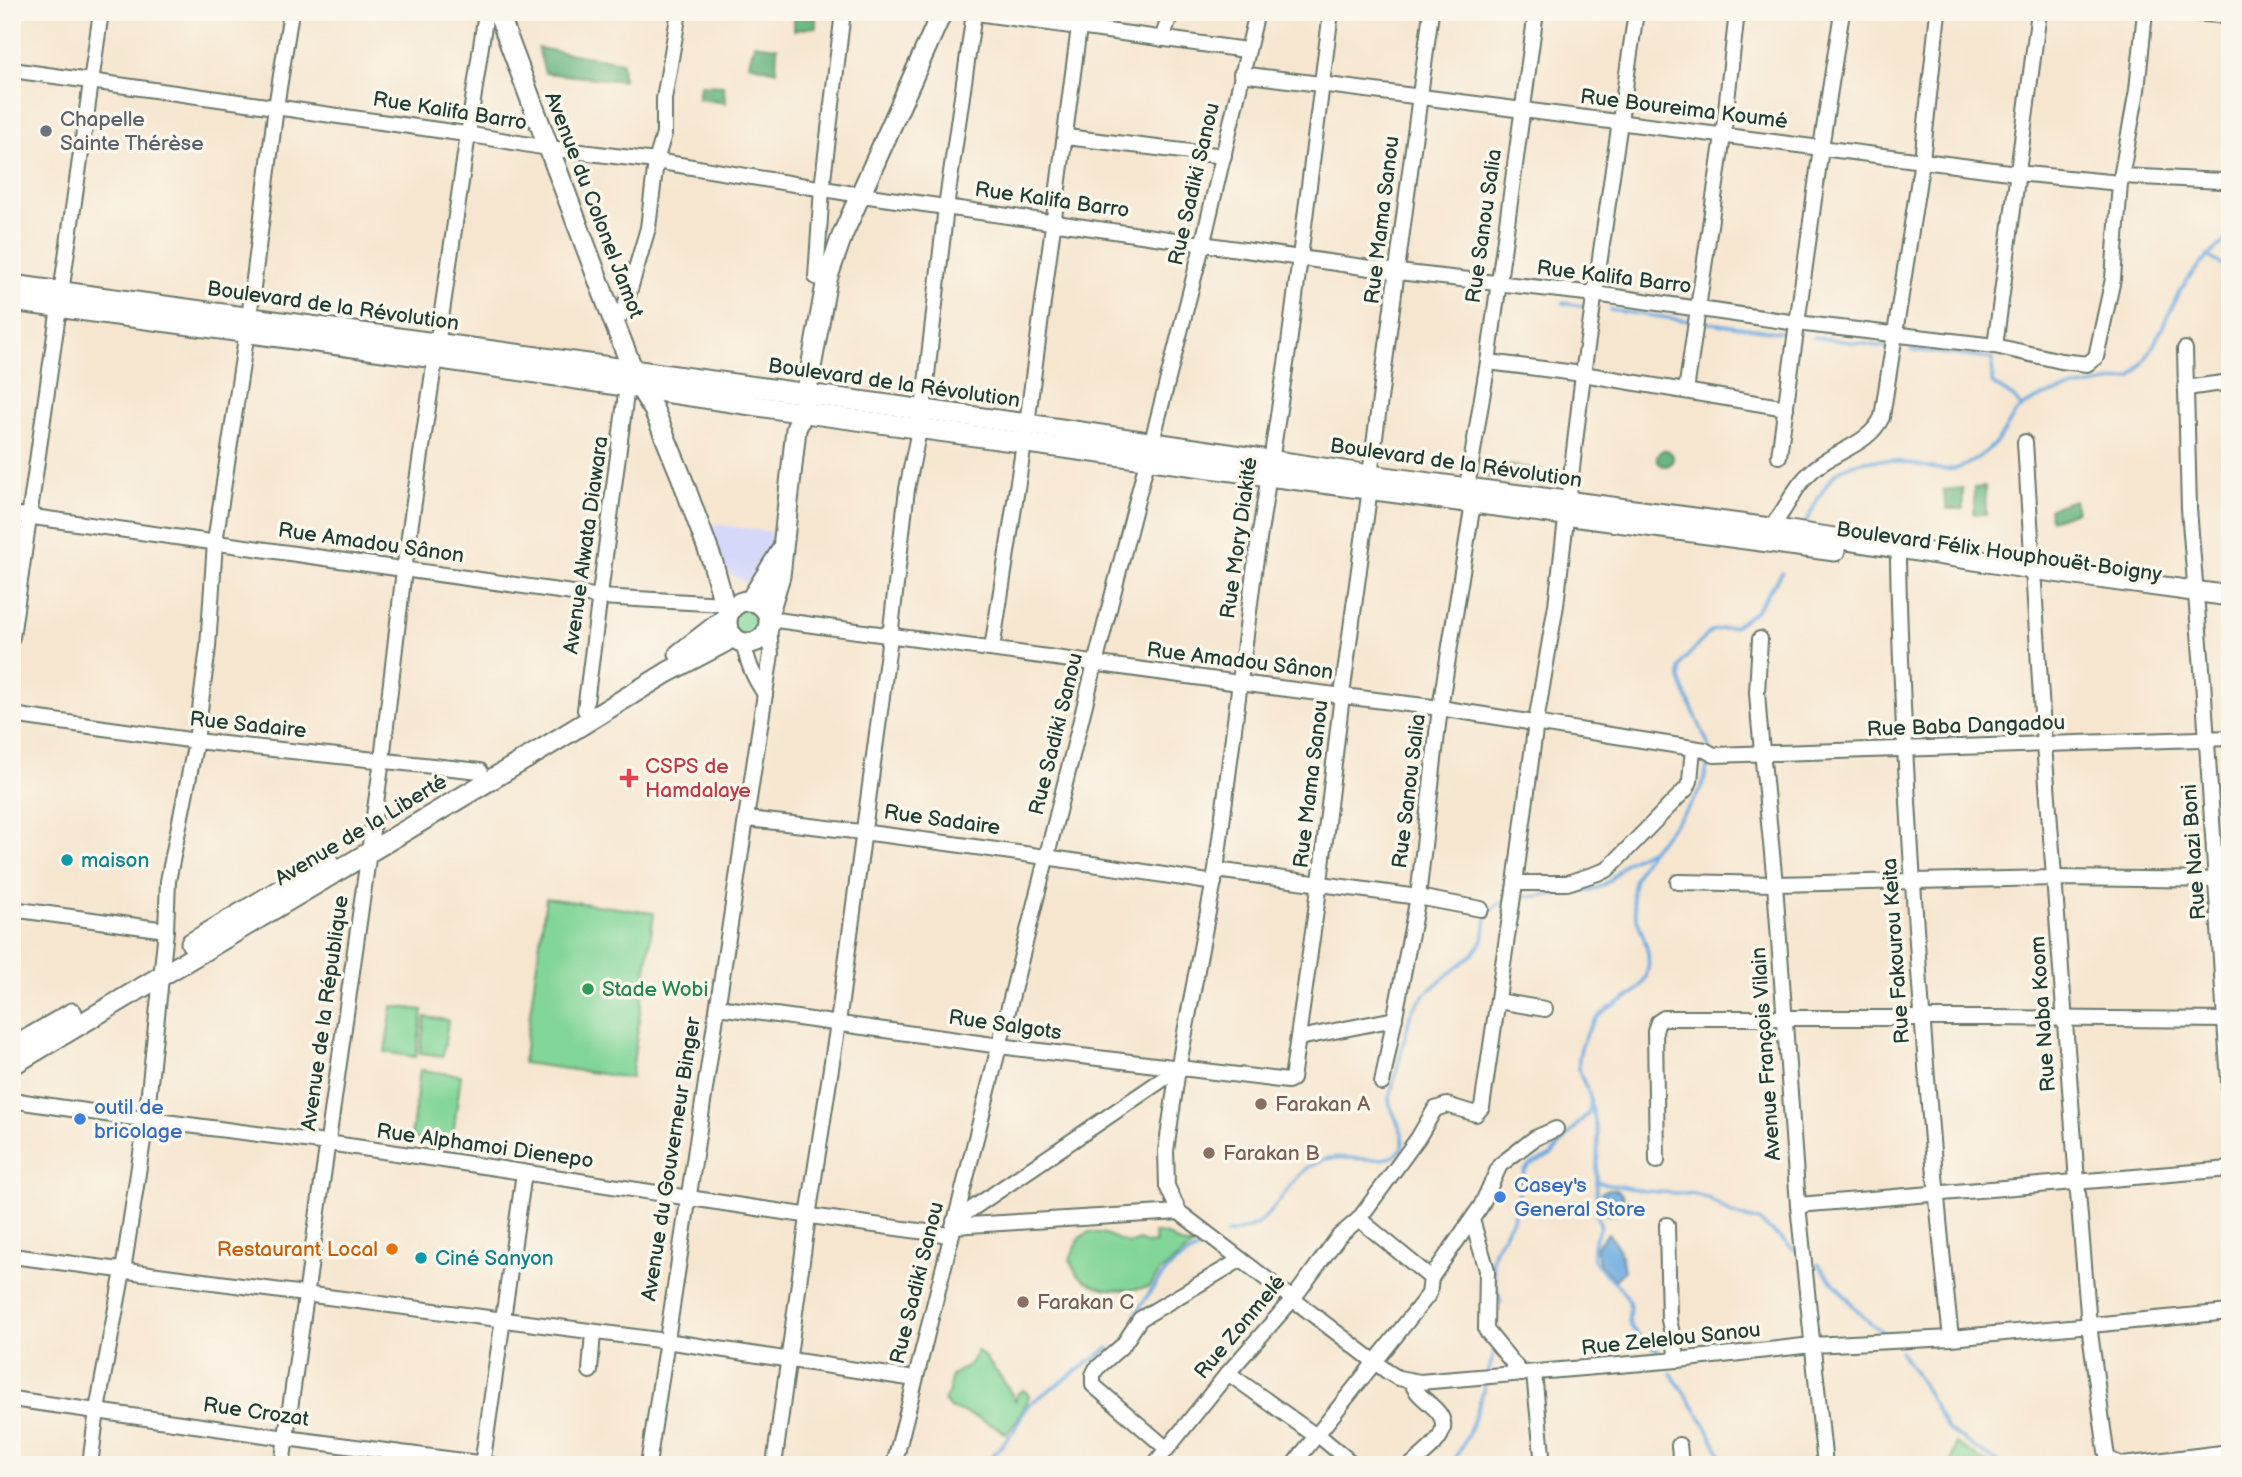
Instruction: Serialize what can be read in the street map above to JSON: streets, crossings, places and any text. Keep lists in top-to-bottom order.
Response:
{
  "streets": {
    "main road": [
      "Avenue du Colonel Jamot",
      "Boulevard de la Révolution",
      "Boulevard Félix Houphouët-Boigny",
      "Avenue de la Liberté",
      "Avenue du Gouverneur Binger"
    ],
    "street": [
      "Rue Boureima Koumé",
      "Rue Kalifa Barro",
      "Rue Sadiki Sanou",
      "Rue Mama Sanou",
      "Rue Sanou Salia",
      "Rue Mory Diakité",
      "Rue Amadou Sânon",
      "Avenue Alwata Diawara",
      "Rue Sadaire",
      "Rue Baba Dangadou",
      "Rue Nazi Boni",
      "Rue Fakourou Keita",
      "Avenue de la République",
      "Rue Naba Koom",
      "Rue Salgots",
      "Avenue François Vilain",
      "Rue Alphamoi Dienepo",
      "Rue Zonmelé",
      "Rue Zelelou Sanou",
      "Rue Crozat"
    ]
  },
  "crossings": [
    ["Rue Boureima Koumé", "Rue Kalifa Barro"],
    ["Rue Boureima Koumé", "Rue Sadiki Sanou"],
    ["Rue Boureima Koumé", "Rue Mama Sanou"],
    ["Rue Boureima Koumé", "Rue Sanou Salia"],
    ["Rue Boureima Koumé", "Rue Mory Diakité"],
    ["Rue Kalifa Barro", "Rue Sadiki Sanou"],
    ["Rue Kalifa Barro", "Avenue du Colonel Jamot"],
    ["Rue Kalifa Barro", "Rue Mama Sanou"],
    ["Rue Kalifa Barro", "Rue Sanou Salia"],
    ["Rue Kalifa Barro", "Rue Mory Diakité"],
    ["Rue Kalifa Barro", "Avenue de la République"],
    ["Rue Sadiki Sanou", "Boulevard de la Révolution"],
    ["Rue Sadiki Sanou", "Rue Amadou Sânon"],
    ["Rue Sadiki Sanou", "Rue Sadaire"],
    ["Rue Sadiki Sanou", "Rue Salgots"],
    ["Rue Sadiki Sanou", "Rue Alphamoi Dienepo"],
    ["Avenue du Colonel Jamot", "Boulevard de la Révolution"],
    ["Avenue du Colonel Jamot", "Rue Amadou Sânon"],
    ["Avenue du Colonel Jamot", "Avenue Alwata Diawara"],
    ["Avenue du Colonel Jamot", "Avenue de la Liberté"],
    ["Avenue du Colonel Jamot", "Avenue du Gouverneur Binger"],
    ["Rue Mama Sanou", "Boulevard de la Révolution"],
    ["Rue Mama Sanou", "Rue Amadou Sânon"],
    ["Rue Mama Sanou", "Rue Sadaire"],
    ["Rue Mama Sanou", "Rue Salgots"],
    ["Rue Sanou Salia", "Boulevard de la Révolution"],
    ["Rue Sanou Salia", "Rue Amadou Sânon"],
    ["Rue Sanou Salia", "Rue Sadaire"],
    ["Boulevard de la Révolution", "Rue Mory Diakité"],
    ["Boulevard de la Révolution", "Avenue Alwata Diawara"],
    ["Boulevard de la Révolution", "Boulevard Félix Houphouët-Boigny"],
    ["Boulevard de la Révolution", "Avenue de la République"],
    ["Boulevard de la Révolution", "Avenue du Gouverneur Binger"],
    ["Rue Mory Diakité", "Rue Amadou Sânon"],
    ["Rue Mory Diakité", "Rue Sadaire"],
    ["Rue Mory Diakité", "Rue Salgots"],
    ["Rue Mory Diakité", "Rue Alphamoi Dienepo"],
    ["Rue Amadou Sânon", "Avenue Alwata Diawara"],
    ["Rue Amadou Sânon", "Rue Baba Dangadou"],
    ["Rue Amadou Sânon", "Avenue de la Liberté"],
    ["Rue Amadou Sânon", "Avenue de la République"],
    ["Rue Amadou Sânon", "Avenue du Gouverneur Binger"],
    ["Avenue Alwata Diawara", "Avenue de la Liberté"],
    ["Boulevard Félix Houphouët-Boigny", "Rue Nazi Boni"],
    ["Boulevard Félix Houphouët-Boigny", "Rue Fakourou Keita"],
    ["Boulevard Félix Houphouët-Boigny", "Rue Naba Koom"],
    ["Rue Sadaire", "Avenue de la Liberté"],
    ["Rue Sadaire", "Avenue de la République"],
    ["Rue Sadaire", "Avenue du Gouverneur Binger"],
    ["Rue Baba Dangadou", "Rue Nazi Boni"],
    ["Rue Baba Dangadou", "Rue Fakourou Keita"],
    ["Rue Baba Dangadou", "Rue Naba Koom"],
    ["Rue Baba Dangadou", "Avenue François Vilain"],
    ["Avenue de la Liberté", "Avenue de la République"],
    ["Avenue de la Liberté", "Avenue du Gouverneur Binger"],
    ["Rue Fakourou Keita", "Rue Zelelou Sanou"],
    ["Avenue de la République", "Rue Alphamoi Dienepo"],
    ["Avenue de la République", "Rue Crozat"],
    ["Rue Naba Koom", "Rue Zelelou Sanou"],
    ["Rue Salgots", "Avenue du Gouverneur Binger"],
    ["Avenue François Vilain", "Rue Zelelou Sanou"],
    ["Rue Alphamoi Dienepo", "Avenue du Gouverneur Binger"]
  ],
  "places": {
    "other": [
      "Chapelle Sainte Thérèse",
      "maison",
      "Stade Wobi",
      "Farakan A",
      "outil de bricolage",
      "Farakan B",
      "Casey's General Store",
      "Restaurant Local",
      "Ciné Sanyon",
      "Farakan C"
    ],
    "health": ["CSPS de Hamdalaye"]
  }
}
